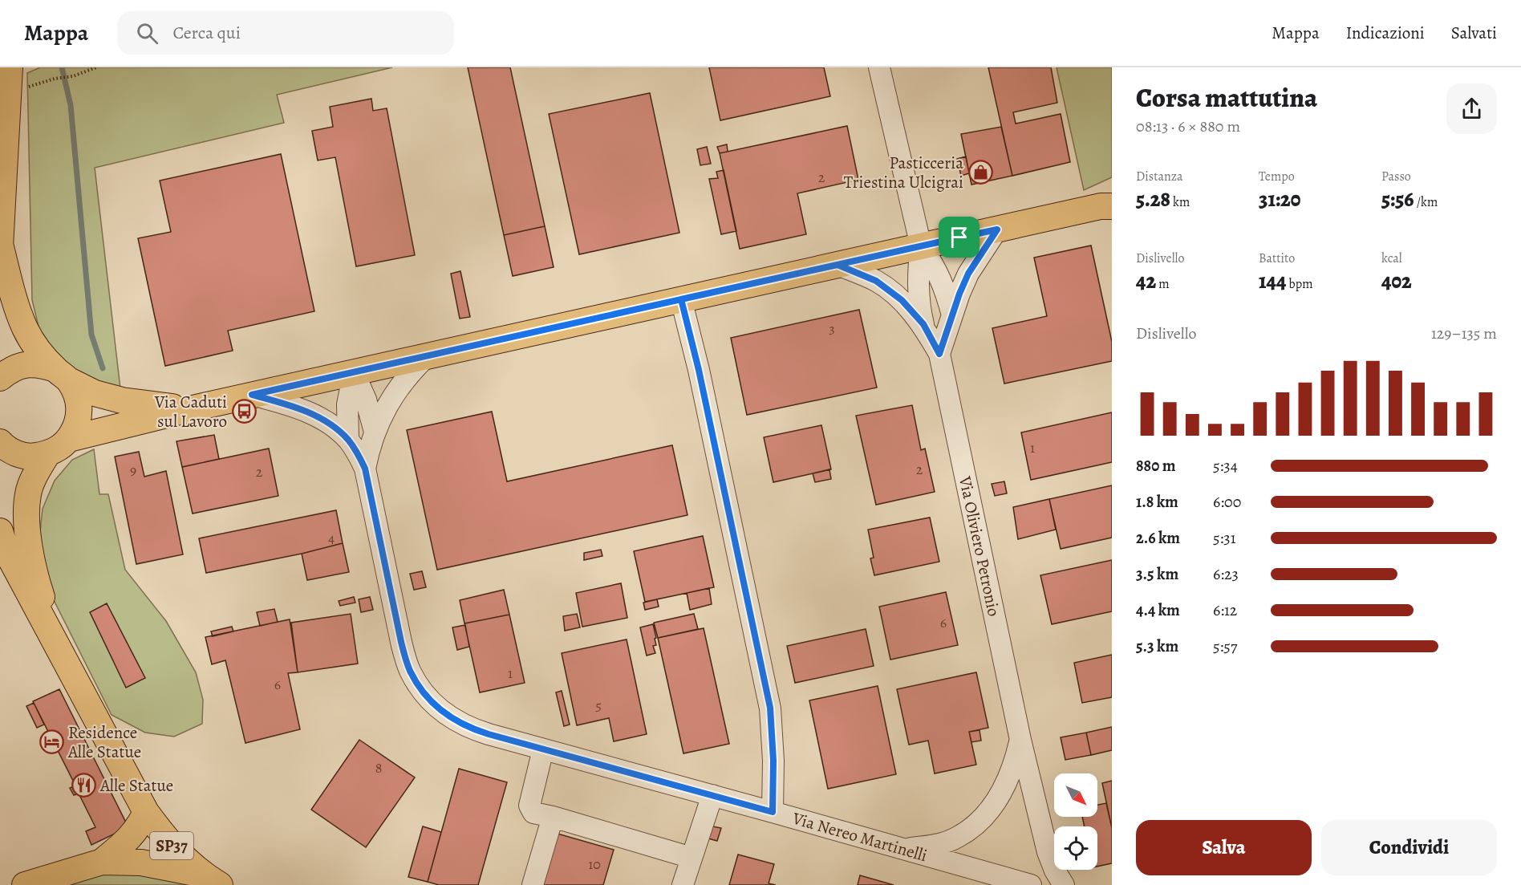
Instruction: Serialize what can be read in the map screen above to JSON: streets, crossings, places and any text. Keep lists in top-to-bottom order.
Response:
{
  "streets": {
    "main road": ["SP37"],
    "street": ["Via Oliviero Petronio", "Via Nereo Martinelli"]
  },
  "crossings": [
    ["Via Oliviero Petronio", "Via Nereo Martinelli"]
  ],
  "places": {
    "shop": ["Pasticceria Triestina Ulcigrai"],
    "bus stop": ["Via Caduti sul Lavoro"],
    "hotel": ["Residence Alle Statue"],
    "restaurant": ["Alle Statue"]
  },
  "house_numbers": [
    "2",
    "3",
    "1",
    "2",
    "9",
    "2",
    "4",
    "6",
    "1",
    "6",
    "5",
    "8",
    "10"
  ],
  "north": "bottom right",
  "page": {
    "header": "Mappa",
    "search": "Cerca qui",
    "nav": ["Mappa", "Indicazioni", "Salvati"],
    "heading": ["Corsa mattutina", "08:13 · 6 × 880 m"],
    "stats": [
      ["Distanza", "5.28 km"],
      ["Tempo", "31:20"],
      ["Passo", "5:56 /km"],
      ["Dislivello", "42 m"],
      ["Battito", "144 bpm"],
      ["kcal", "402"]
    ],
    "chart": ["Dislivello", "129–135 m"],
    "list": [
      {
        "name": "880 m",
        "note": "5:34"
      },
      {
        "name": "1.8 km",
        "note": "6:00"
      },
      {
        "name": "2.6 km",
        "note": "5:31"
      },
      {
        "name": "3.5 km",
        "note": "6:23"
      },
      {
        "name": "4.4 km",
        "note": "6:12"
      },
      {
        "name": "5.3 km",
        "note": "5:57"
      }
    ],
    "buttons": ["Salva", "Condividi"]
  }
}
